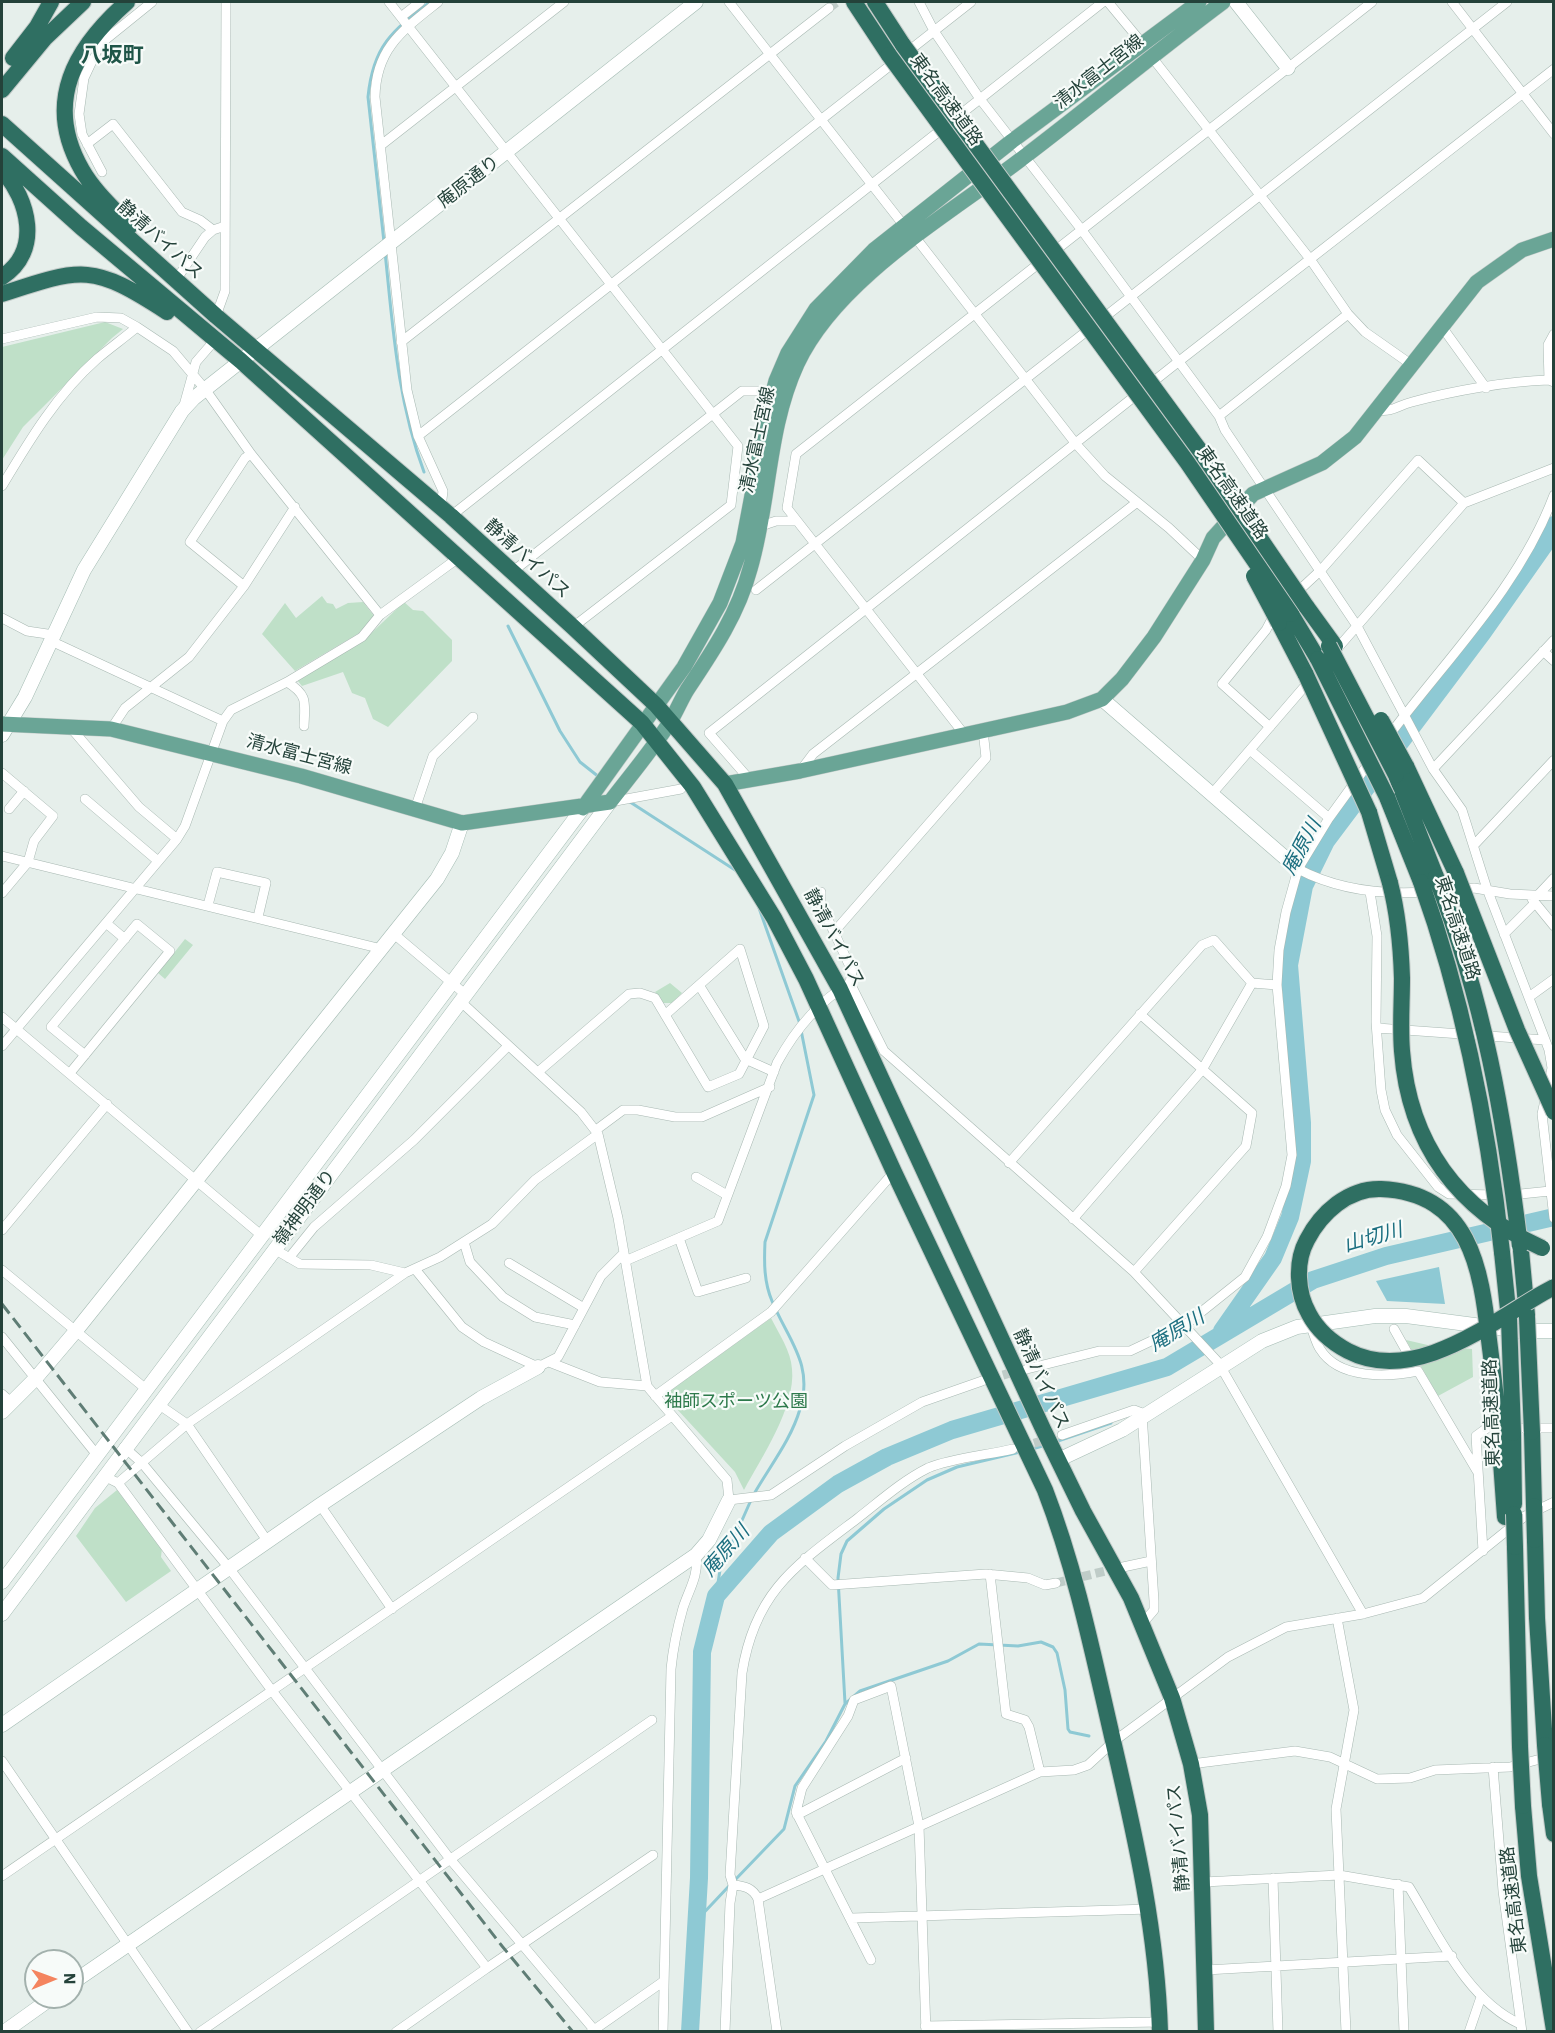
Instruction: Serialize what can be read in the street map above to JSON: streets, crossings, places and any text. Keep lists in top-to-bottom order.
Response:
{
  "streets": {
    "highway": ["東名高速道路", "静清バイパス"],
    "main road": ["清水富士宮線"],
    "street": ["庵原通り", "嶺神明通り"]
  },
  "crossings": [
    ["清水富士宮線", "庵原通り"],
    ["清水富士宮線", "静清バイパス"],
    ["清水富士宮線", "嶺神明通り"],
    ["庵原通り", "静清バイパス"]
  ],
  "districts": ["八坂町"],
  "water": ["庵原川", "山切川"],
  "parks": ["袖師スポーツ公園"],
  "north": "right"
}
